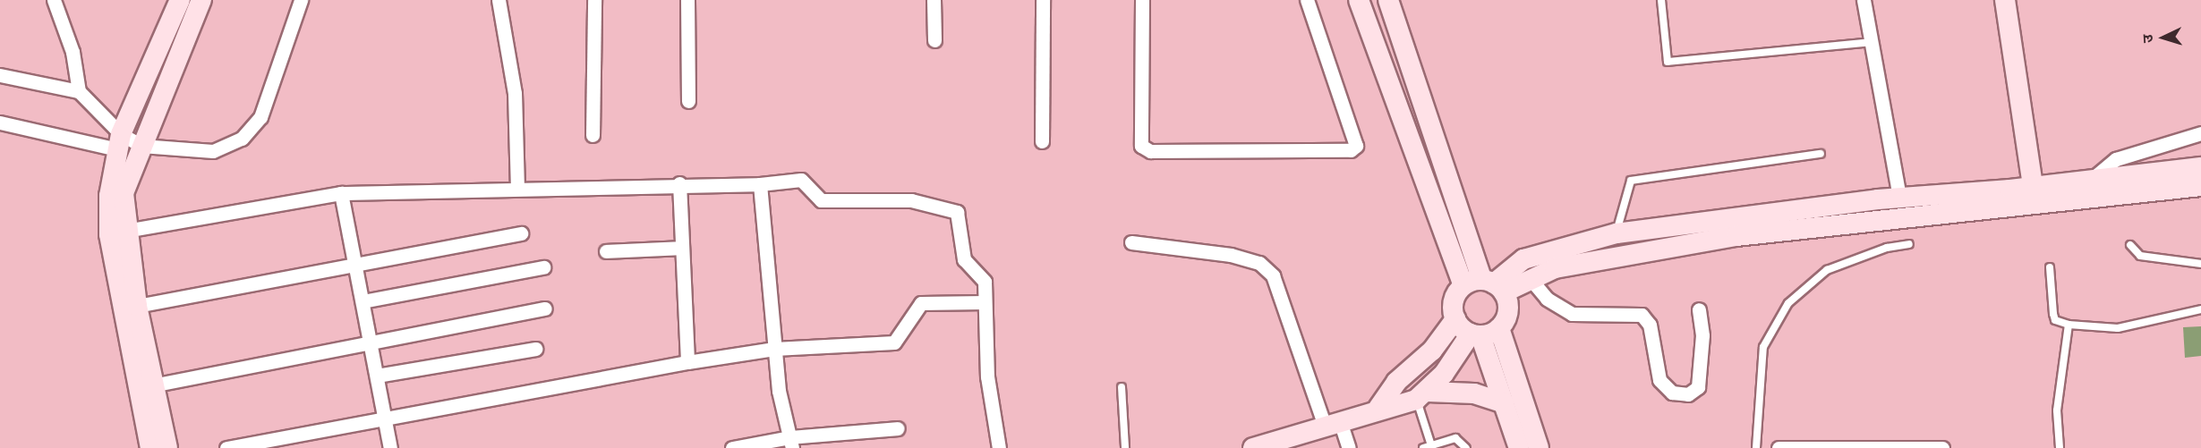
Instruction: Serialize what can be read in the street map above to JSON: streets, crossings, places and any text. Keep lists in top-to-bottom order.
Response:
{
  "north": "left"
}
